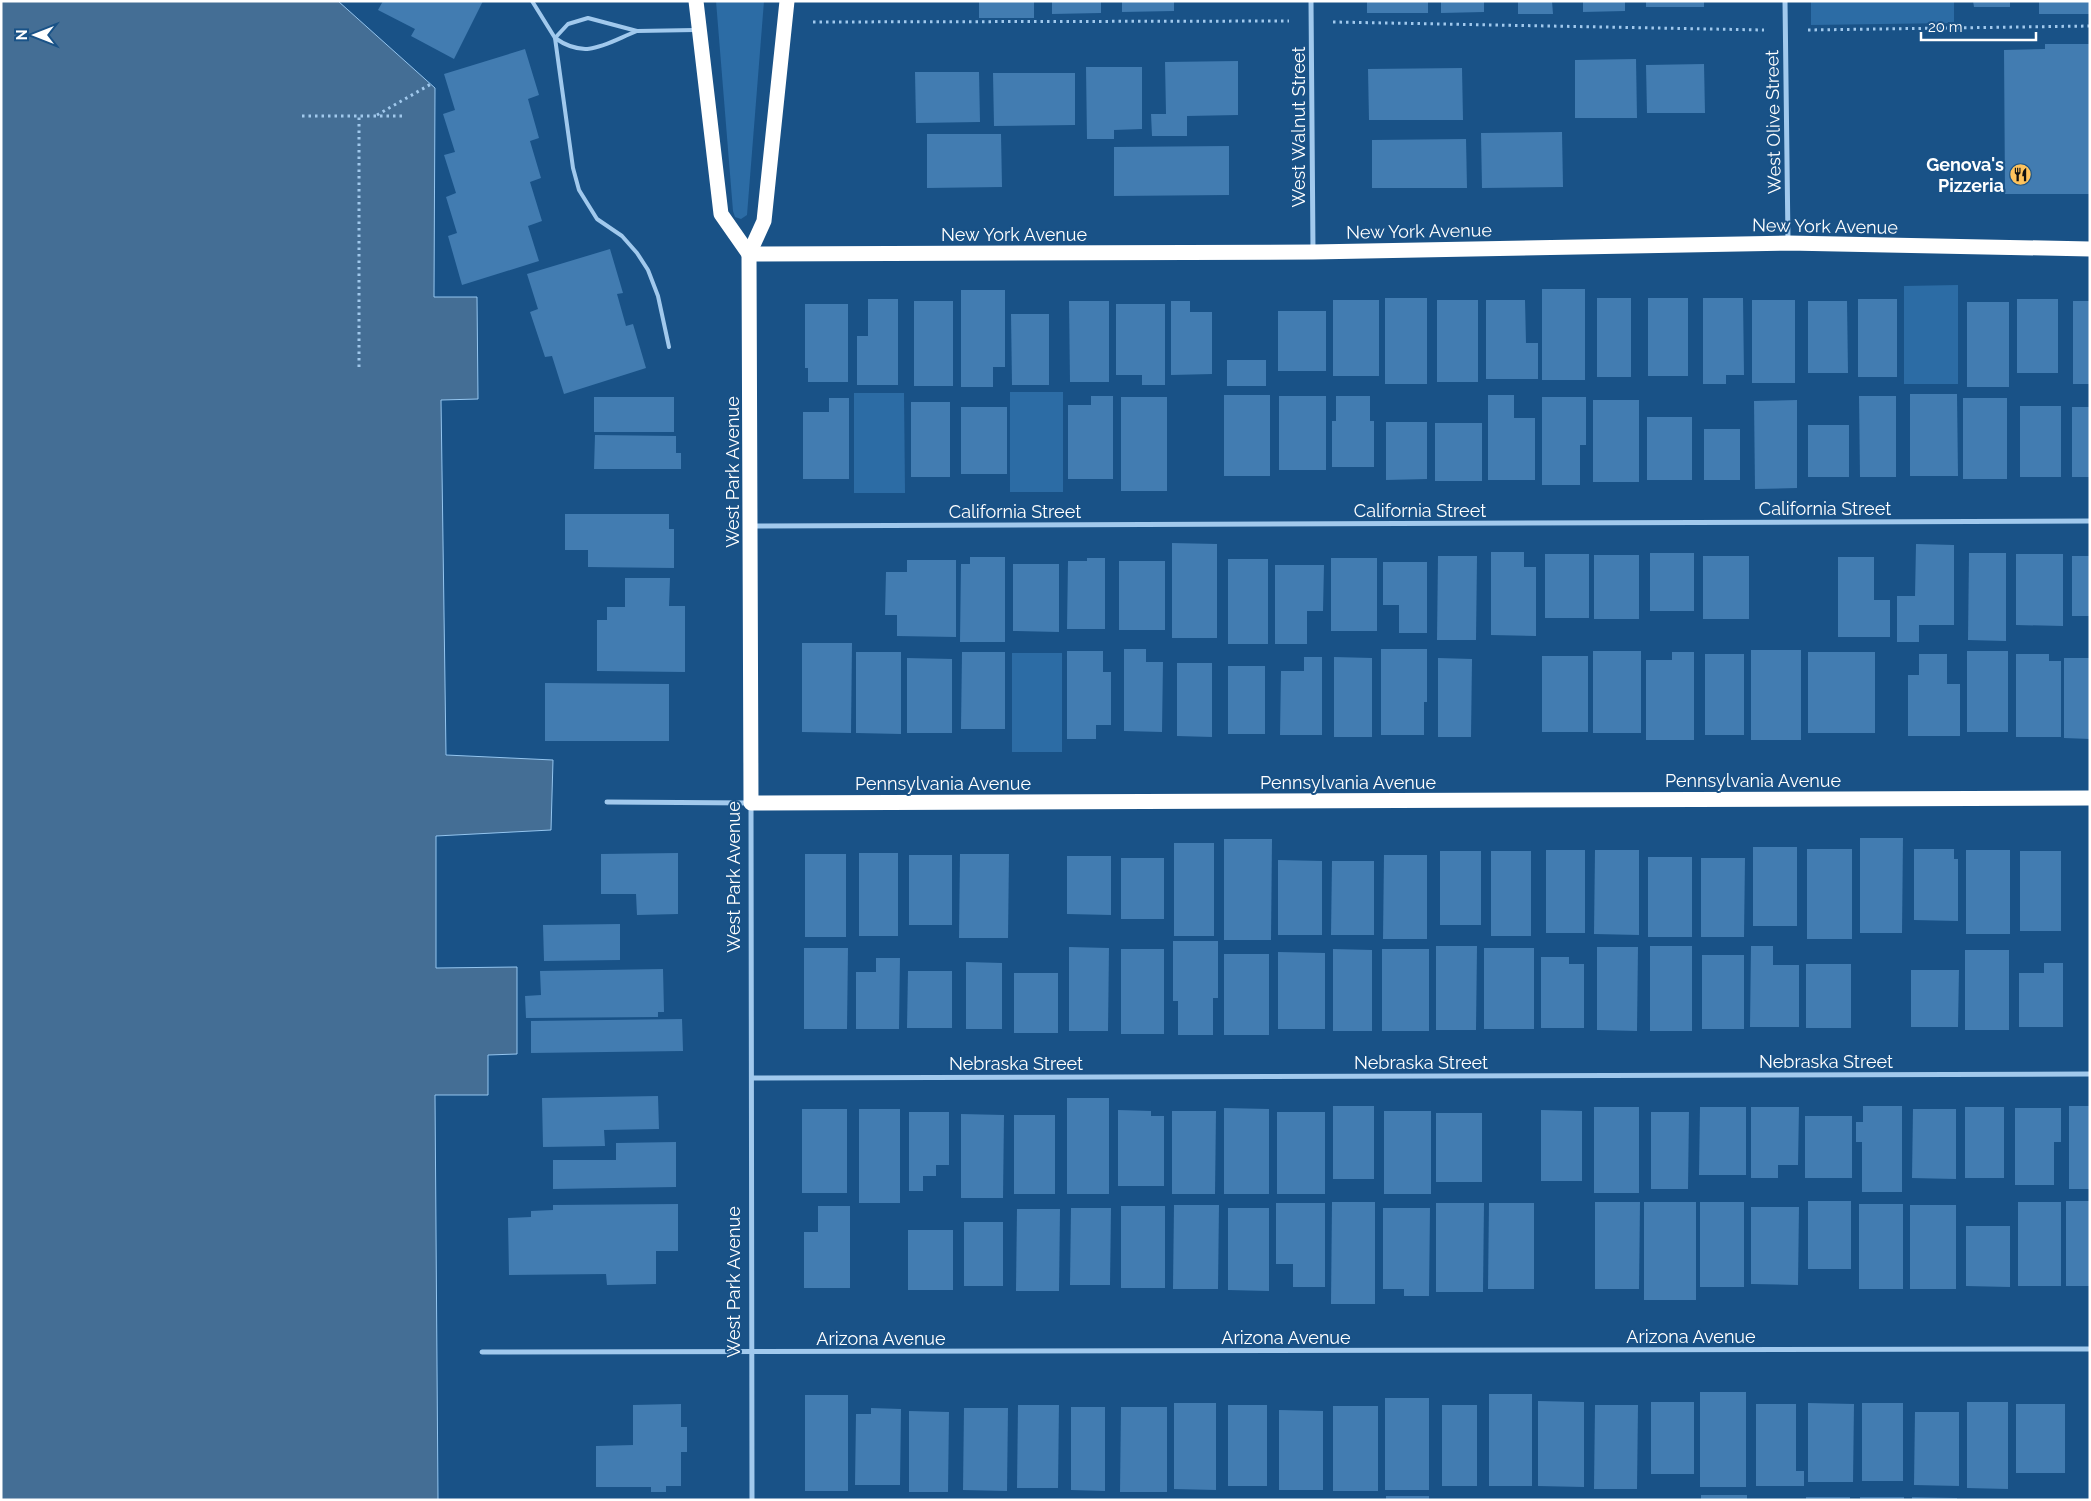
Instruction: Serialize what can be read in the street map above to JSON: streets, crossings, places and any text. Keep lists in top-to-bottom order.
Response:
{
  "streets": {
    "highway": ["New York Avenue", "West Park Avenue", "Pennsylvania Avenue"],
    "street": [
      "West Olive Street",
      "West Walnut Street",
      "California Street",
      "Nebraska Street",
      "Arizona Avenue"
    ]
  },
  "crossings": [
    ["West Olive Street", "New York Avenue"],
    ["West Walnut Street", "New York Avenue"],
    ["New York Avenue", "West Park Avenue"],
    ["West Park Avenue", "California Street"],
    ["West Park Avenue", "Pennsylvania Avenue"],
    ["West Park Avenue", "Nebraska Street"],
    ["West Park Avenue", "Arizona Avenue"]
  ],
  "places": {
    "restaurant": ["Genova's Pizzeria"]
  },
  "scale_bar": "20 m",
  "north": "left"
}
